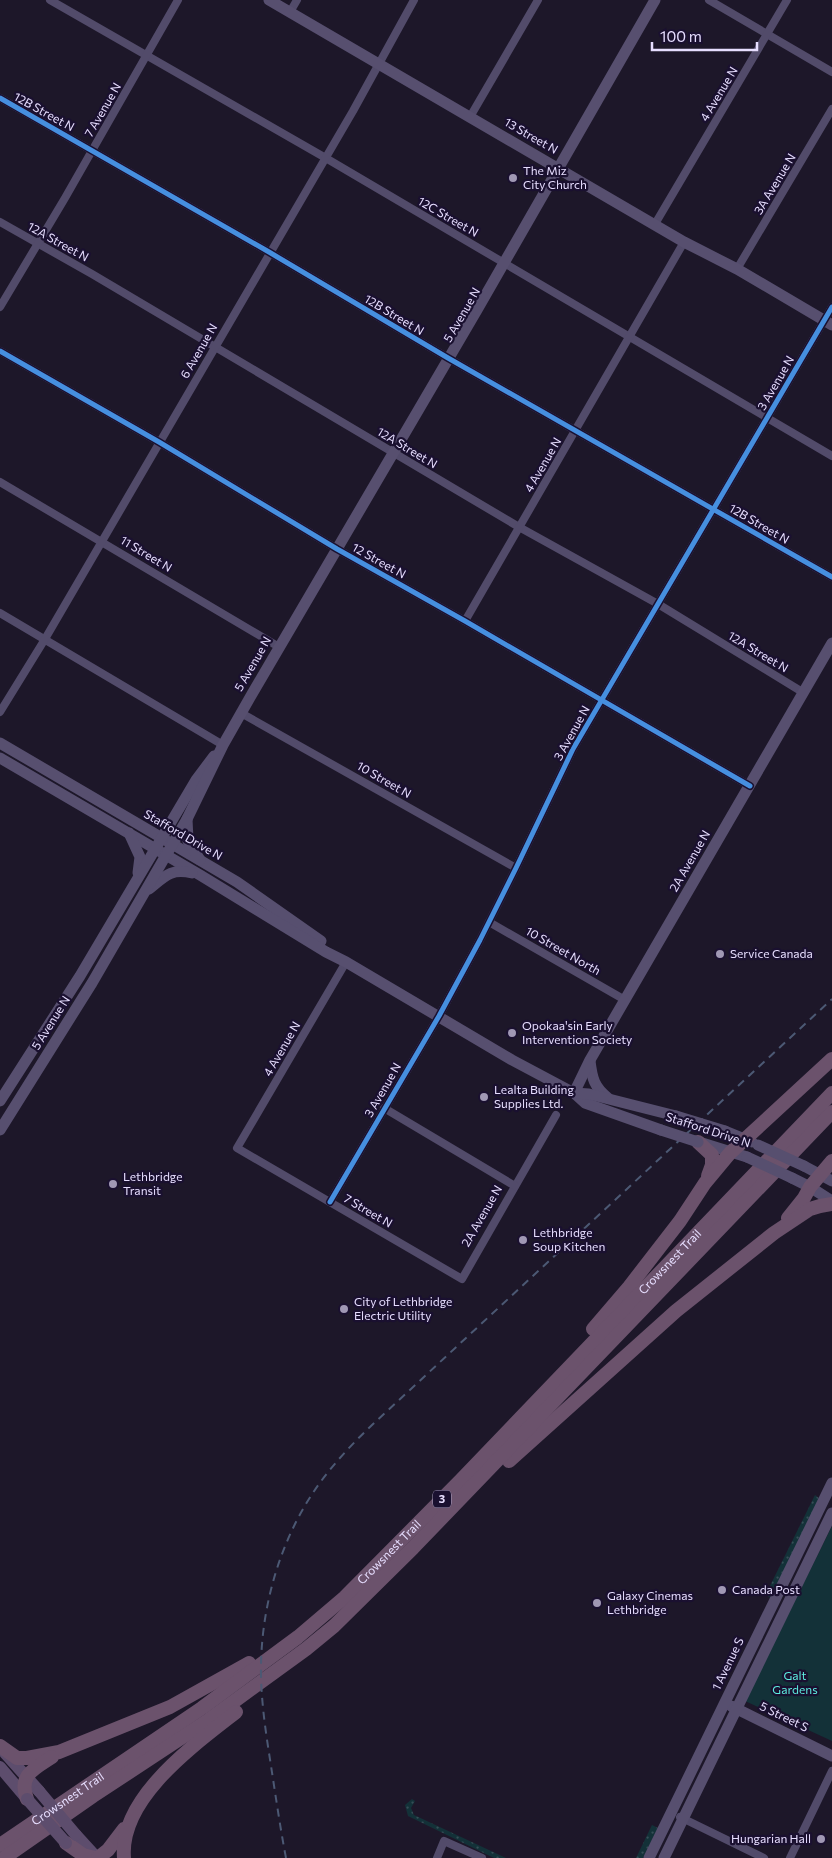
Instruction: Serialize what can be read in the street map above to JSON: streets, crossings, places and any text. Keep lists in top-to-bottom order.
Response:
{
  "streets": {
    "highway": ["Crowsnest Trail", "3"],
    "main road": [
      "13 Street N",
      "5 Avenue N",
      "Stafford Drive N",
      "2A Avenue N",
      "1 Avenue S",
      "5 Street S"
    ],
    "street": [
      "4 Avenue N",
      "7 Avenue N",
      "12B Street N",
      "3A Avenue N",
      "12C Street N",
      "12A Street N",
      "6 Avenue N",
      "3 Avenue N",
      "11 Street N",
      "12 Street N",
      "10 Street N",
      "10 Street North",
      "7 Street N"
    ]
  },
  "crossings": [
    ["4 Avenue N", "12B Street N"],
    ["4 Avenue N", "13 Street N"],
    ["4 Avenue N", "12C Street N"],
    ["4 Avenue N", "12A Street N"],
    ["4 Avenue N", "12 Street N"],
    ["4 Avenue N", "Stafford Drive N"],
    ["4 Avenue N", "7 Street N"],
    ["7 Avenue N", "12B Street N"],
    ["7 Avenue N", "12C Street N"],
    ["7 Avenue N", "12A Street N"],
    ["12B Street N", "5 Avenue N"],
    ["12B Street N", "6 Avenue N"],
    ["12B Street N", "3 Avenue N"],
    ["13 Street N", "3A Avenue N"],
    ["13 Street N", "5 Avenue N"],
    ["13 Street N", "6 Avenue N"],
    ["13 Street N", "3 Avenue N"],
    ["12C Street N", "5 Avenue N"],
    ["12C Street N", "6 Avenue N"],
    ["12C Street N", "3 Avenue N"],
    ["12A Street N", "5 Avenue N"],
    ["12A Street N", "6 Avenue N"],
    ["12A Street N", "3 Avenue N"],
    ["12A Street N", "2A Avenue N"],
    ["5 Avenue N", "11 Street N"],
    ["5 Avenue N", "12 Street N"],
    ["5 Avenue N", "10 Street N"],
    ["5 Avenue N", "Stafford Drive N"],
    ["6 Avenue N", "11 Street N"],
    ["6 Avenue N", "12 Street N"],
    ["3 Avenue N", "12 Street N"],
    ["3 Avenue N", "10 Street N"],
    ["3 Avenue N", "Stafford Drive N"],
    ["3 Avenue N", "10 Street North"],
    ["3 Avenue N", "7 Street N"],
    ["12 Street N", "2A Avenue N"],
    ["Stafford Drive N", "2A Avenue N"],
    ["2A Avenue N", "10 Street North"],
    ["2A Avenue N", "7 Street N"],
    ["1 Avenue S", "5 Street S"]
  ],
  "parks": ["Galt Gardens"],
  "places": [
    "The Miz City Church",
    "Service Canada",
    "Opokaa'sin Early Intervention Society",
    "Lealta Building Supplies Ltd.",
    "Lethbridge Transit",
    "Lethbridge Soup Kitchen",
    "City of Lethbridge Electric Utility",
    "Canada Post",
    "Galaxy Cinemas Lethbridge",
    "Hungarian Hall"
  ],
  "scale_bar": "100 m"
}
